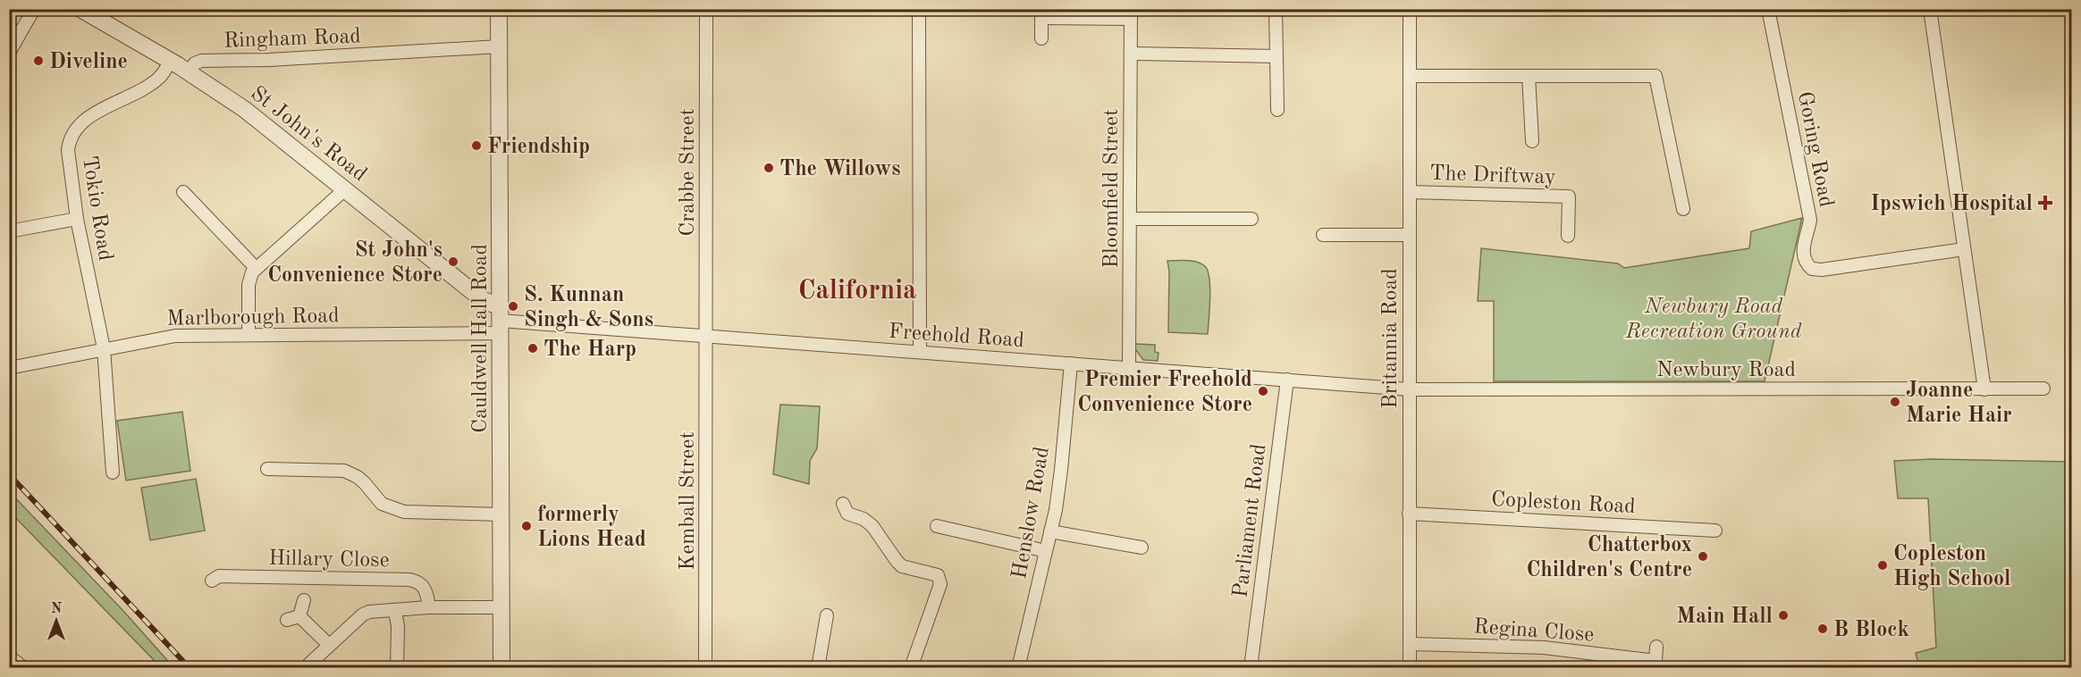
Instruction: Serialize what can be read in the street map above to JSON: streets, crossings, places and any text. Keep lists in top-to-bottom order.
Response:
{
  "streets": {
    "street": [
      "Ringham Road",
      "St John's Road",
      "Goring Road",
      "Crabbe Street",
      "The Driftway",
      "Bloomfield Street",
      "Tokio Road",
      "Marlborough Road",
      "Freehold Road",
      "Cauldwell Hall Road",
      "Britannia Road",
      "Newbury Road",
      "Kemball Street",
      "Copleston Road",
      "Henslow Road",
      "Parliament Road",
      "Hillary Close",
      "Regina Close"
    ]
  },
  "crossings": [
    ["Ringham Road", "St John's Road"],
    ["Ringham Road", "Cauldwell Hall Road"],
    ["St John's Road", "Tokio Road"],
    ["St John's Road", "Marlborough Road"],
    ["St John's Road", "Freehold Road"],
    ["St John's Road", "Cauldwell Hall Road"],
    ["Crabbe Street", "Freehold Road"],
    ["Crabbe Street", "Kemball Street"],
    ["The Driftway", "Britannia Road"],
    ["Bloomfield Street", "Freehold Road"],
    ["Tokio Road", "Marlborough Road"],
    ["Marlborough Road", "Freehold Road"],
    ["Marlborough Road", "Cauldwell Hall Road"],
    ["Freehold Road", "Cauldwell Hall Road"],
    ["Freehold Road", "Britannia Road"],
    ["Freehold Road", "Newbury Road"],
    ["Freehold Road", "Kemball Street"],
    ["Freehold Road", "Henslow Road"],
    ["Freehold Road", "Parliament Road"],
    ["Britannia Road", "Newbury Road"],
    ["Britannia Road", "Copleston Road"],
    ["Britannia Road", "Regina Close"]
  ],
  "districts": ["California"],
  "parks": ["Newbury Road Recreation Ground"],
  "places": {
    "other": [
      "Diveline",
      "Friendship",
      "The Willows",
      "St John's Convenience Store",
      "S. Kunnan Singh & Sons",
      "The Harp",
      "Premier Freehold Convenience Store",
      "Joanne Marie Hair",
      "formerly Lions Head",
      "Chatterbox Children's Centre",
      "Copleston High School",
      "Main Hall",
      "B Block"
    ],
    "health": ["Ipswich Hospital"]
  },
  "north": "top"
}
